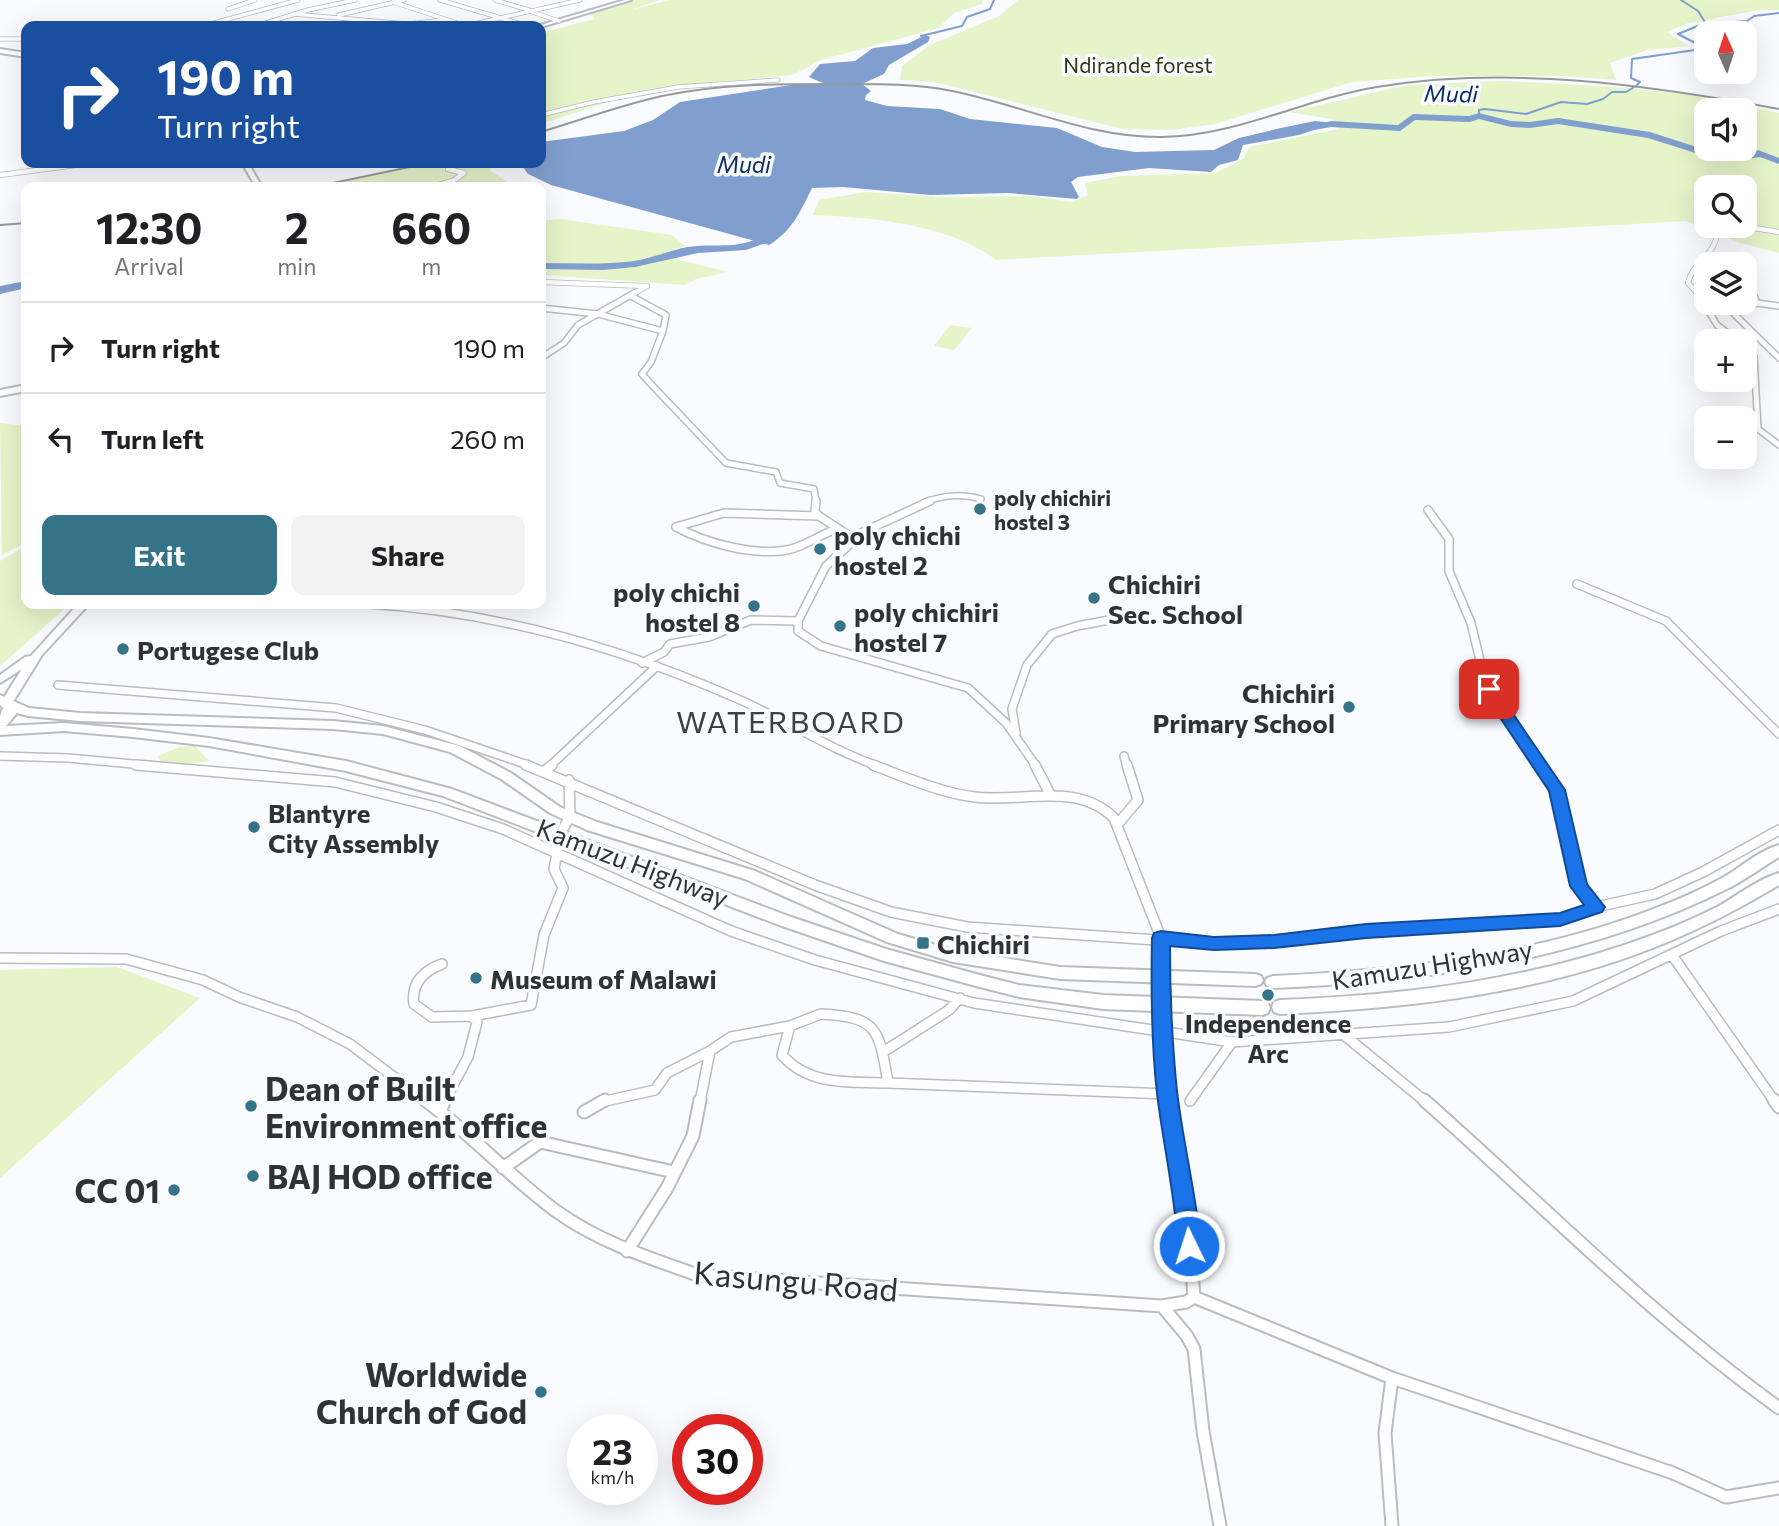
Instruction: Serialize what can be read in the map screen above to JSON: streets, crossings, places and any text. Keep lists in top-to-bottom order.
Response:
{
  "streets": {
    "highway": ["Kamuzu Highway"],
    "street": ["Kasungu Road"]
  },
  "districts": ["WATERBOARD"],
  "water": ["Mudi"],
  "parks": ["Ndirande forest"],
  "places": {
    "other": [
      "poly chichiri hostel 3",
      "poly chichi hostel 2",
      "Chichiri Sec. School",
      "poly chichi hostel 8",
      "poly chichiri hostel 7",
      "Portugese Club",
      "Chichiri Primary School",
      "Blantyre City Assembly",
      "Museum of Malawi",
      "Independence Arc",
      "Dean of Built Environment office",
      "BAJ HOD office",
      "CC 01",
      "Worldwide Church of God"
    ],
    "transit": ["Chichiri"]
  },
  "north": "top",
  "page": {
    "map_buttons": ["+", "−"],
    "turn": ["190 m", "Turn right"],
    "eta": [
      "12:30",
      "Arrival",
      "2",
      "min",
      "660",
      "m"
    ],
    "list": [
      {
        "name": "Turn right",
        "value": "190 m"
      },
      {
        "name": "Turn left",
        "value": "260 m"
      }
    ],
    "buttons": ["Exit", "Share"],
    "speed": "23 km/h",
    "limit": "30"
  }
}
